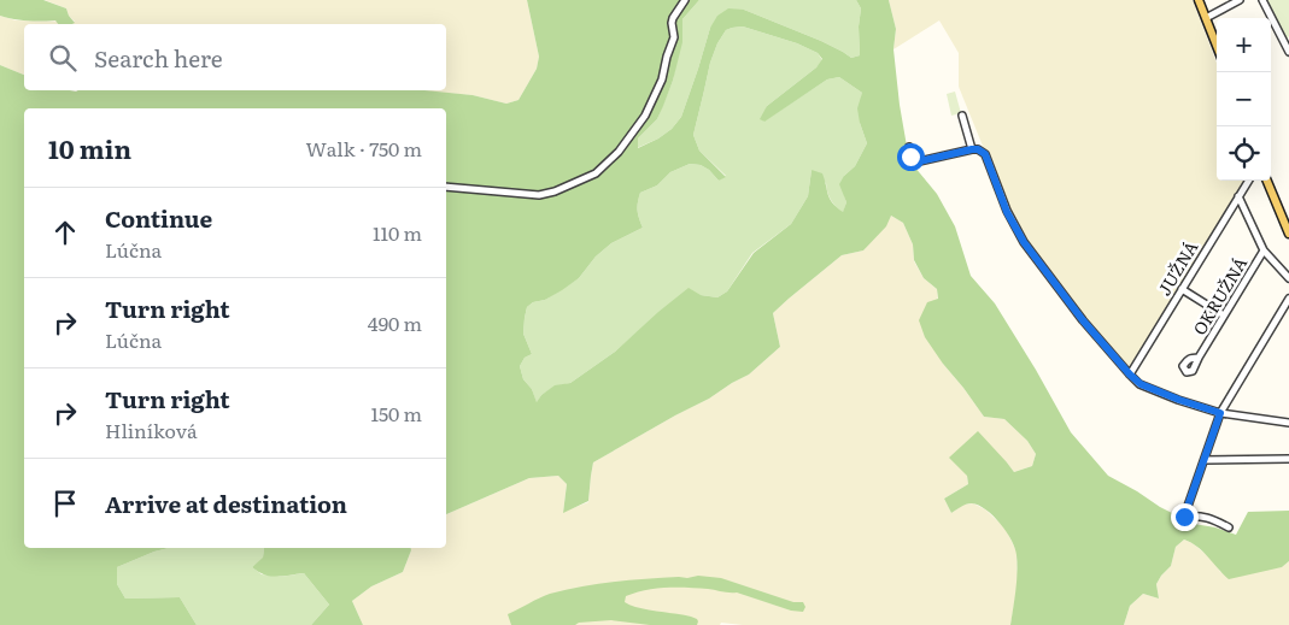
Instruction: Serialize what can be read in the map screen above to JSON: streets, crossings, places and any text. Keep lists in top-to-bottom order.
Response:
{
  "streets": {
    "street": ["JUŽNÁ", "OKRUŽNÁ"]
  },
  "page": {
    "map_buttons": ["+", "−"],
    "search": "Search here",
    "heading": ["10 min", "Walk · 750 m"],
    "list": [
      ["Continue", "Lúčna", "110 m"],
      ["Turn right", "Lúčna", "490 m"],
      ["Turn right", "Hliníková", "150 m"],
      "Arrive at destination"
    ]
  }
}
